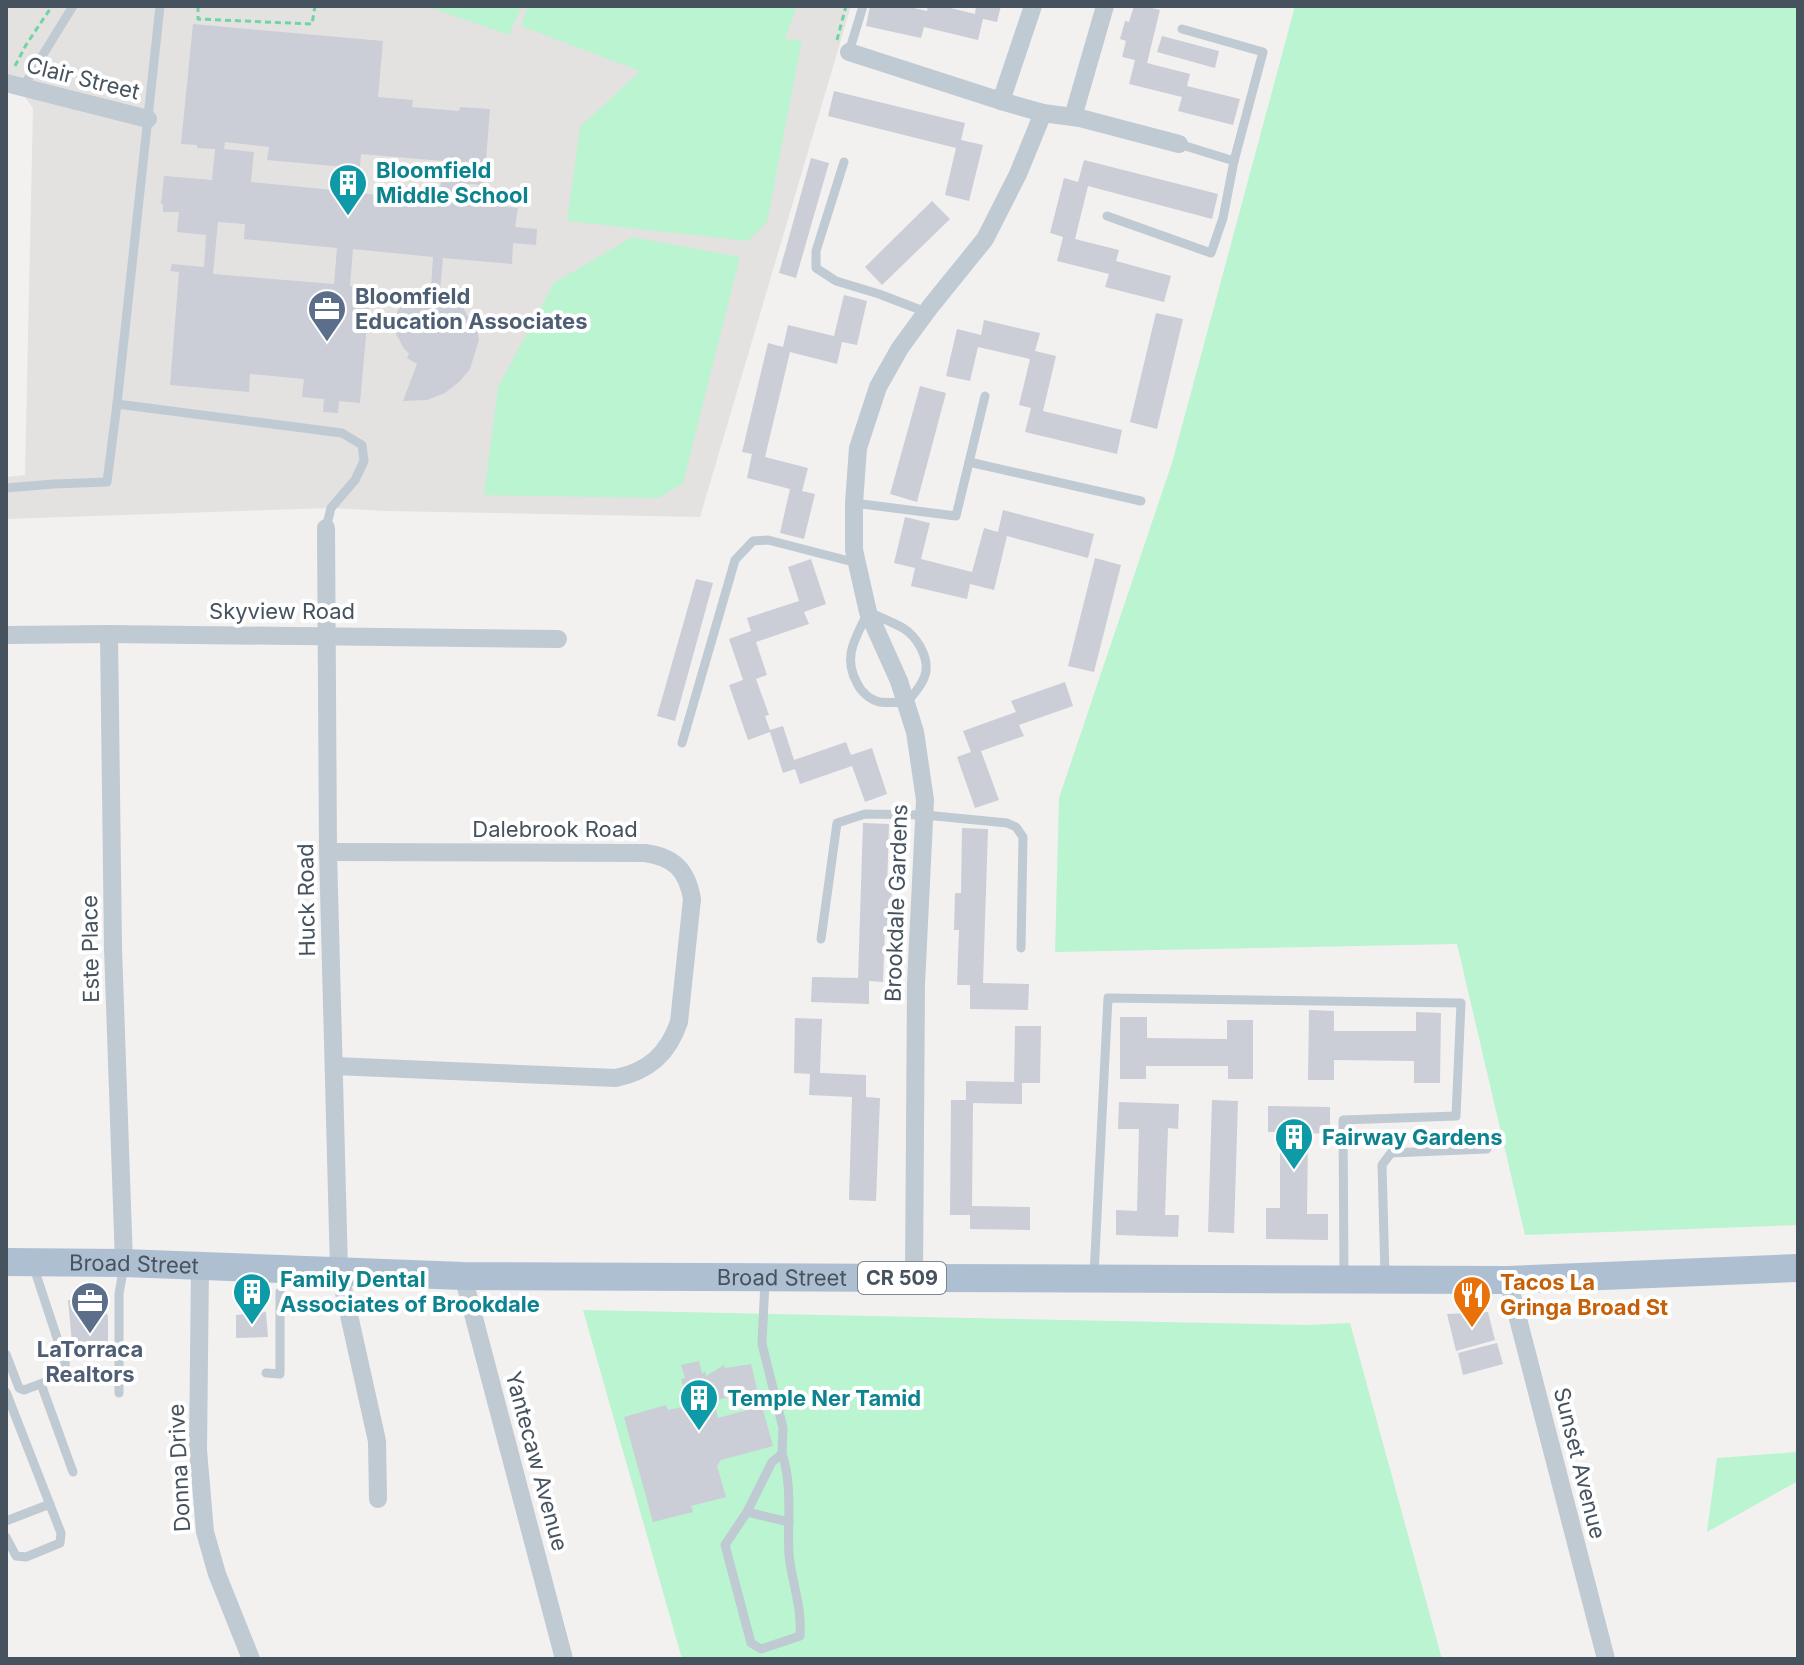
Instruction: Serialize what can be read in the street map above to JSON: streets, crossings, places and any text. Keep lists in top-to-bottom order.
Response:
{
  "streets": {
    "main road": ["Broad Street", "CR 509"],
    "street": [
      "Clair Street",
      "Skyview Road",
      "Dalebrook Road",
      "Huck Road",
      "Brookdale Gardens",
      "Este Place",
      "Yantecaw Avenue",
      "Sunset Avenue",
      "Donna Drive"
    ]
  },
  "crossings": [
    ["Skyview Road", "Huck Road"],
    ["Skyview Road", "Este Place"],
    ["Dalebrook Road", "Huck Road"],
    ["Huck Road", "Broad Street"],
    ["Brookdale Gardens", "Broad Street"],
    ["Este Place", "Broad Street"],
    ["Broad Street", "Yantecaw Avenue"],
    ["Broad Street", "Sunset Avenue"],
    ["Broad Street", "Donna Drive"]
  ],
  "places": {
    "building": [
      "Bloomfield Middle School",
      "Fairway Gardens",
      "Family Dental Associates of Brookdale",
      "Temple Ner Tamid"
    ],
    "office": ["Bloomfield Education Associates", "LaTorraca Realtors"],
    "restaurant": ["Tacos La Gringa Broad St"]
  }
}
